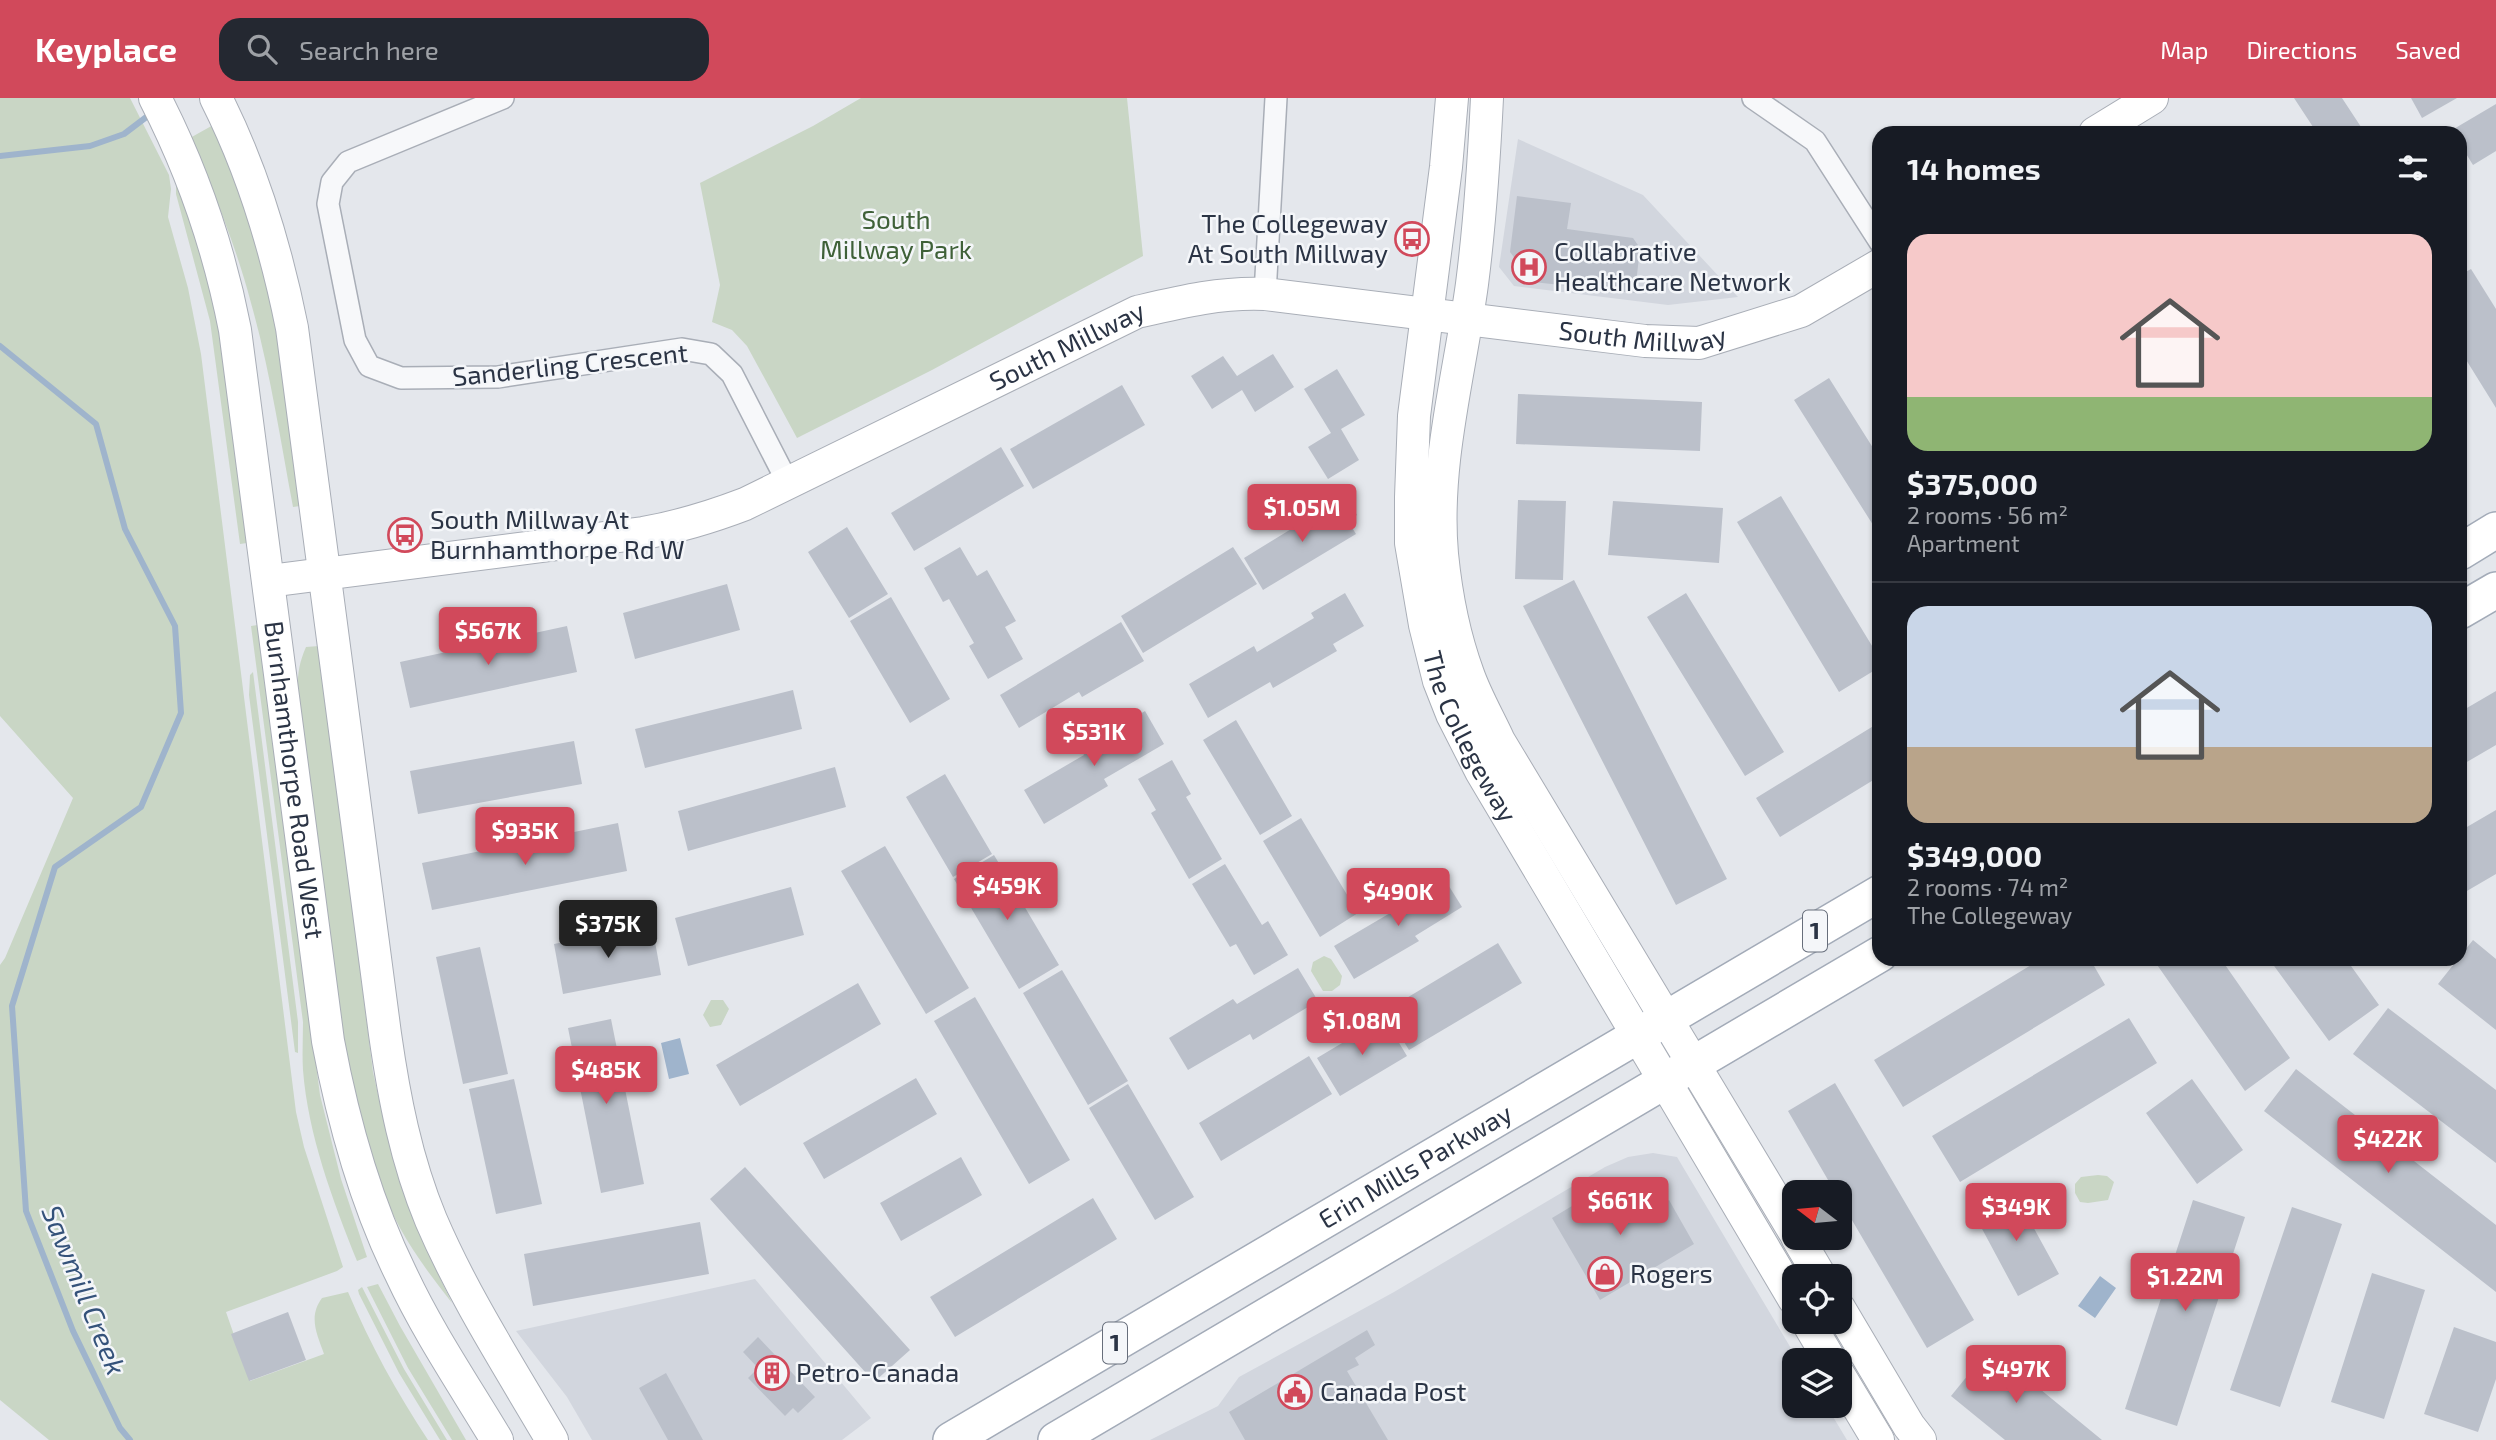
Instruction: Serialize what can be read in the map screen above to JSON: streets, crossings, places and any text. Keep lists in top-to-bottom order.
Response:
{
  "streets": {
    "main road": ["1", "Erin Mills Parkway"],
    "street": [
      "South Millway",
      "Sanderling Crescent",
      "The Collegeway",
      "Burnhamthorpe Road West"
    ]
  },
  "crossings": [
    ["South Millway", "Sanderling Crescent"],
    ["South Millway", "The Collegeway"],
    ["South Millway", "Burnhamthorpe Road West"],
    ["The Collegeway", "Erin Mills Parkway"]
  ],
  "water": ["Sawmill Creek"],
  "parks": ["South Millway Park"],
  "places": {
    "bus stop": ["The Collegeway At South Millway", "South Millway At Burnhamthorpe Rd W"],
    "hospital": ["Collabrative Healthcare Network"],
    "shop": ["Rogers"],
    "building": ["Petro-Canada"],
    "public building": ["Canada Post"]
  },
  "north": "left",
  "page": {
    "header": "Keyplace",
    "search": "Search here",
    "nav": ["Map", "Directions", "Saved"],
    "heading": "14 homes",
    "list": [
      {
        "name": "$375,000",
        "note": "2 rooms · 56 m² · Apartment"
      },
      {
        "name": "$349,000",
        "note": "2 rooms · 74 m² · The Collegeway"
      }
    ],
    "price": [
      "$1.05M",
      "$567K",
      "$531K",
      "$935K",
      "$459K",
      "$490K",
      "$375K",
      "$1.08M",
      "$485K",
      "$422K",
      "$661K",
      "$349K",
      "$1.22M",
      "$497K"
    ]
  }
}
